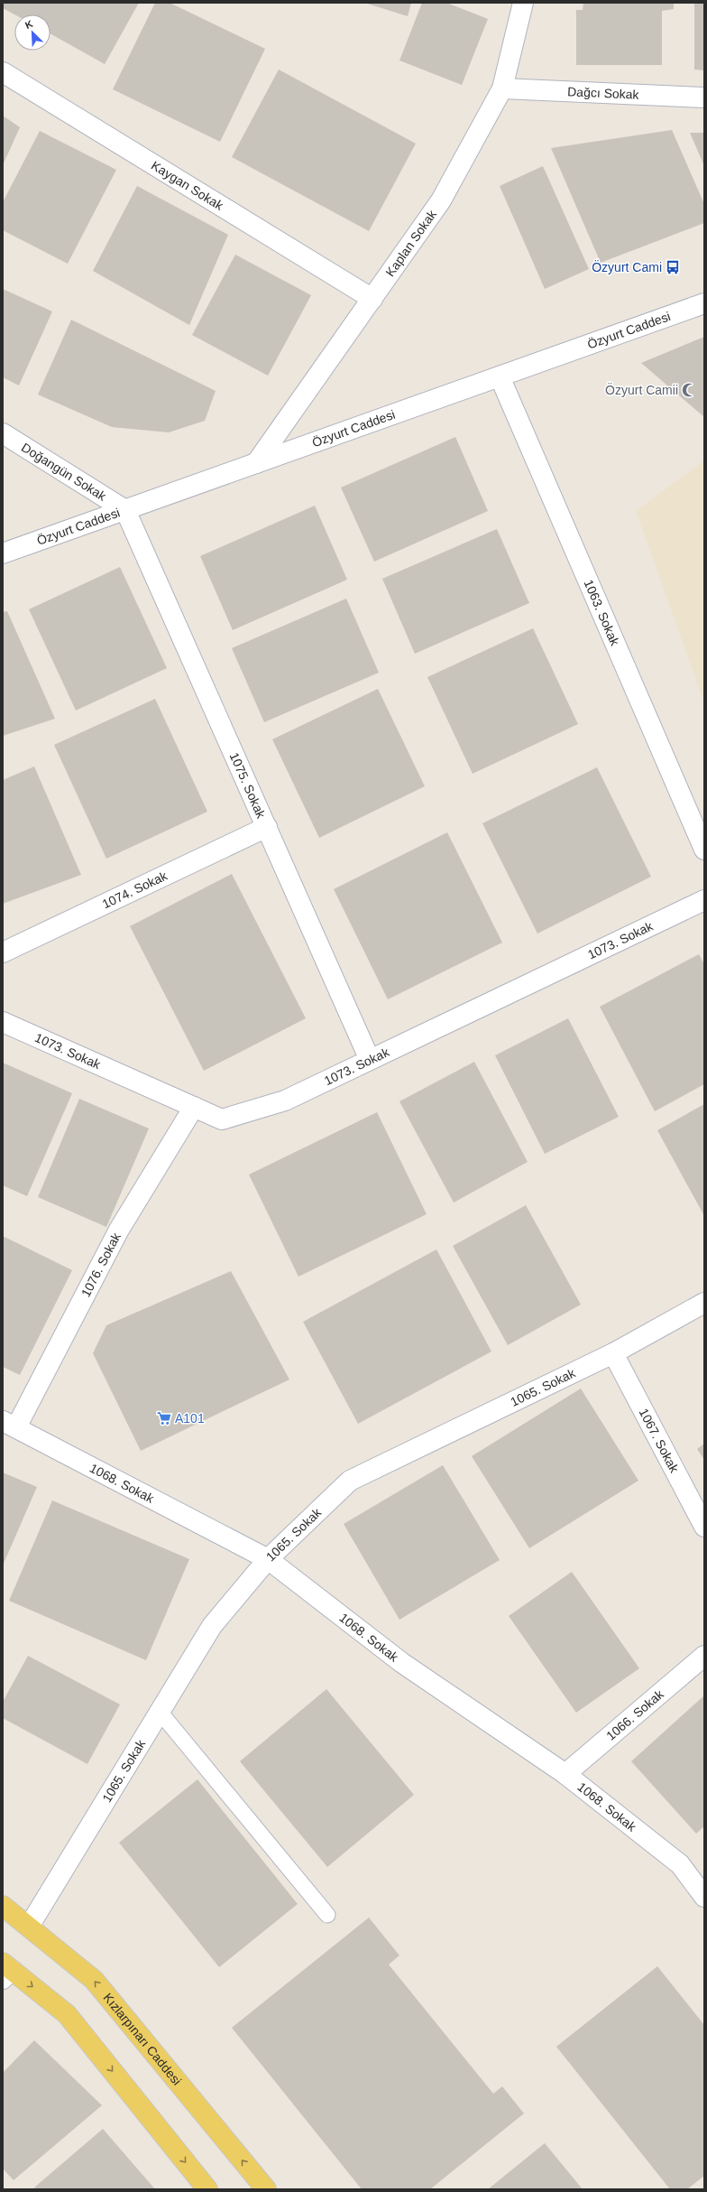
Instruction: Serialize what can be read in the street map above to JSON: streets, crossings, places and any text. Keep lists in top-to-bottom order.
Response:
{
  "streets": {
    "main road": ["Kızlarpınarı Caddesi"],
    "street": [
      "Dağcı Sokak",
      "Kaygan Sokak",
      "Kaplan Sokak",
      "Özyurt Caddesi",
      "Doğangün Sokak",
      "1063. Sokak",
      "1075. Sokak",
      "1074. Sokak",
      "1073. Sokak",
      "1076. Sokak",
      "1065. Sokak",
      "1067. Sokak",
      "1068. Sokak",
      "1066. Sokak"
    ]
  },
  "crossings": [
    ["Dağcı Sokak", "Kaplan Sokak"],
    ["Kaygan Sokak", "Kaplan Sokak"],
    ["Kaplan Sokak", "Özyurt Caddesi"],
    ["Özyurt Caddesi", "Doğangün Sokak"],
    ["Özyurt Caddesi", "1063. Sokak"],
    ["Özyurt Caddesi", "1075. Sokak"],
    ["Doğangün Sokak", "1075. Sokak"],
    ["1075. Sokak", "1074. Sokak"],
    ["1075. Sokak", "1073. Sokak"],
    ["1073. Sokak", "1076. Sokak"],
    ["1076. Sokak", "1068. Sokak"],
    ["1065. Sokak", "1067. Sokak"],
    ["1065. Sokak", "1068. Sokak"],
    ["1065. Sokak", "Kızlarpınarı Caddesi"],
    ["1068. Sokak", "1066. Sokak"]
  ],
  "places": {
    "bus stop": ["Özyurt Cami"],
    "mosque": ["Özyurt Camii"],
    "supermarket": ["A101"]
  },
  "north": "top left"
}
